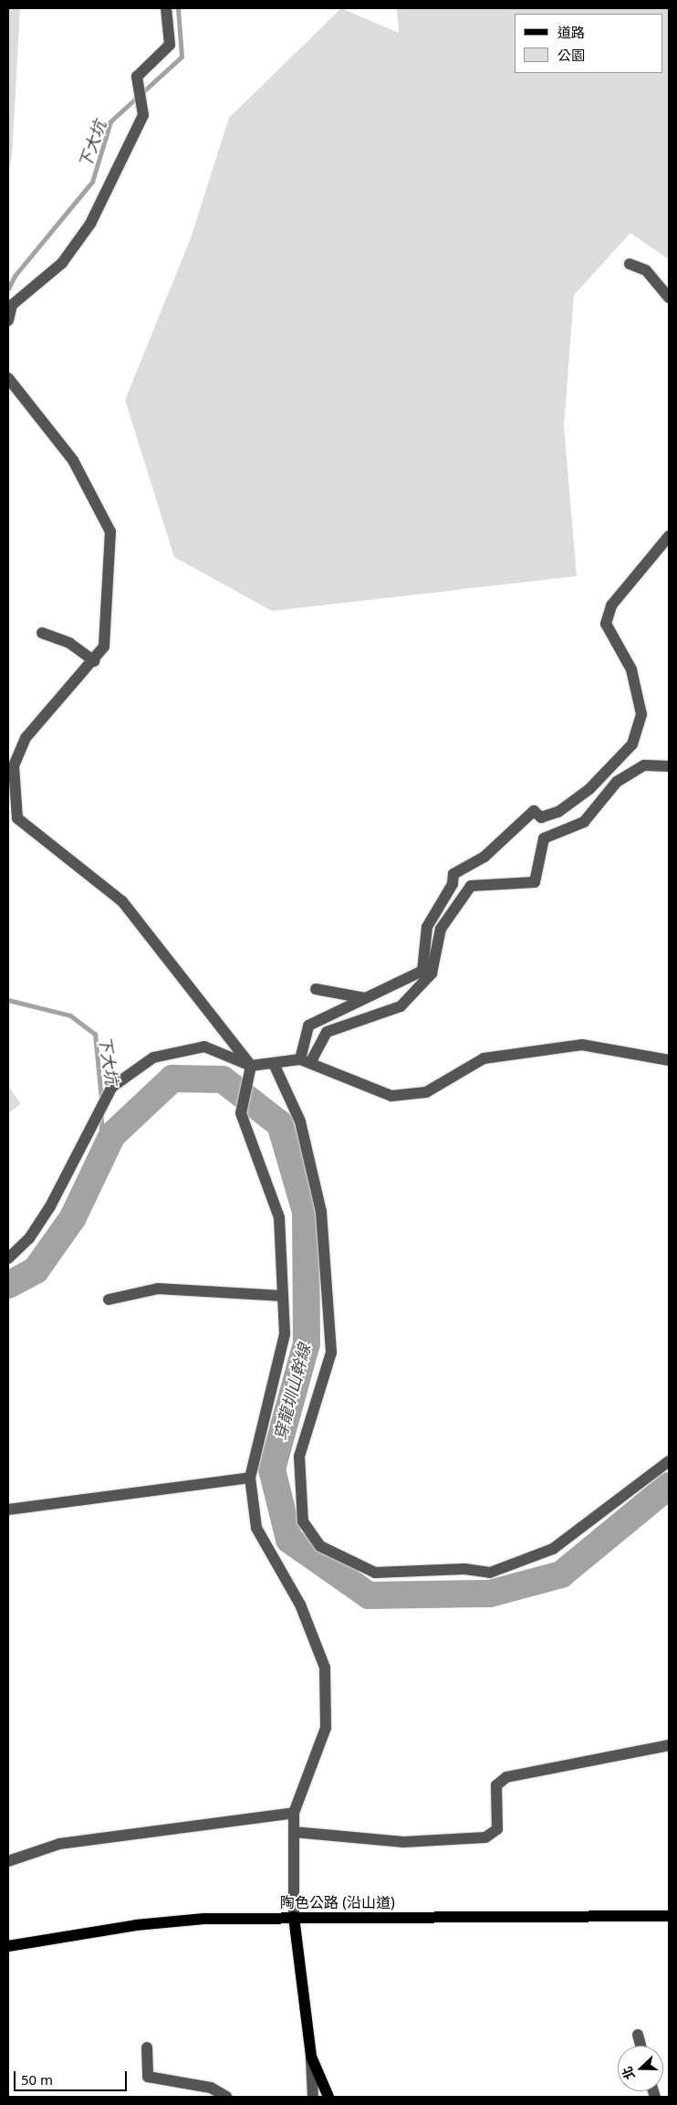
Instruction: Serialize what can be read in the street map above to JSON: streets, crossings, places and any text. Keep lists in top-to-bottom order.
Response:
{
  "streets": {
    "main road": ["陶色公路 (沿山道)"]
  },
  "water": ["下大坑", "穿龍圳山幹線"],
  "legend": ["道路", "公園"],
  "scale_bar": "50 m",
  "north": "left"
}
